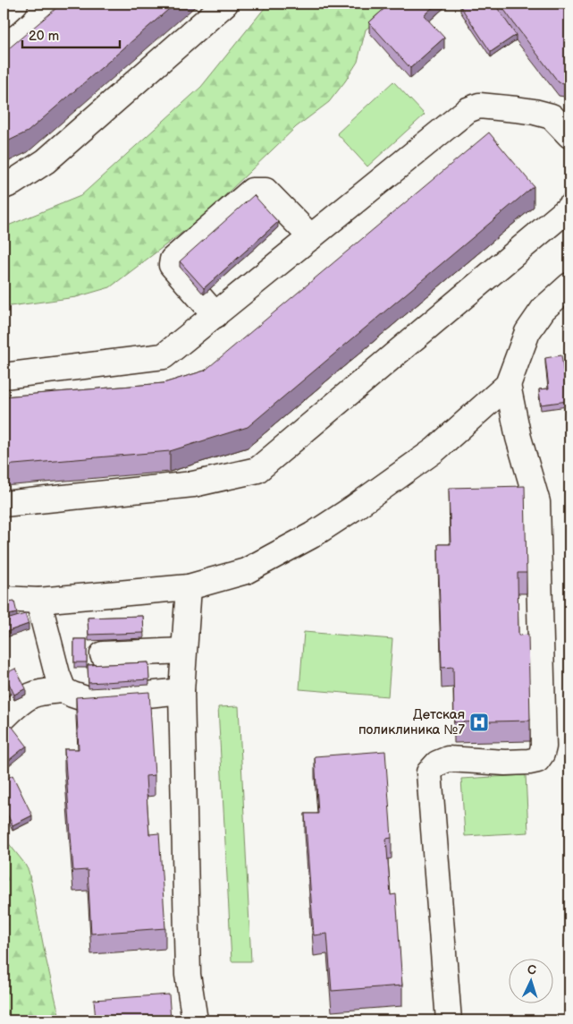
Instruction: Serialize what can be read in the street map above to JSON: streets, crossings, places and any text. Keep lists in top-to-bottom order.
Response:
{
  "places": {
    "hospital": ["Детская поликлиника №7"]
  },
  "scale_bar": "20 m",
  "north": "top"
}
